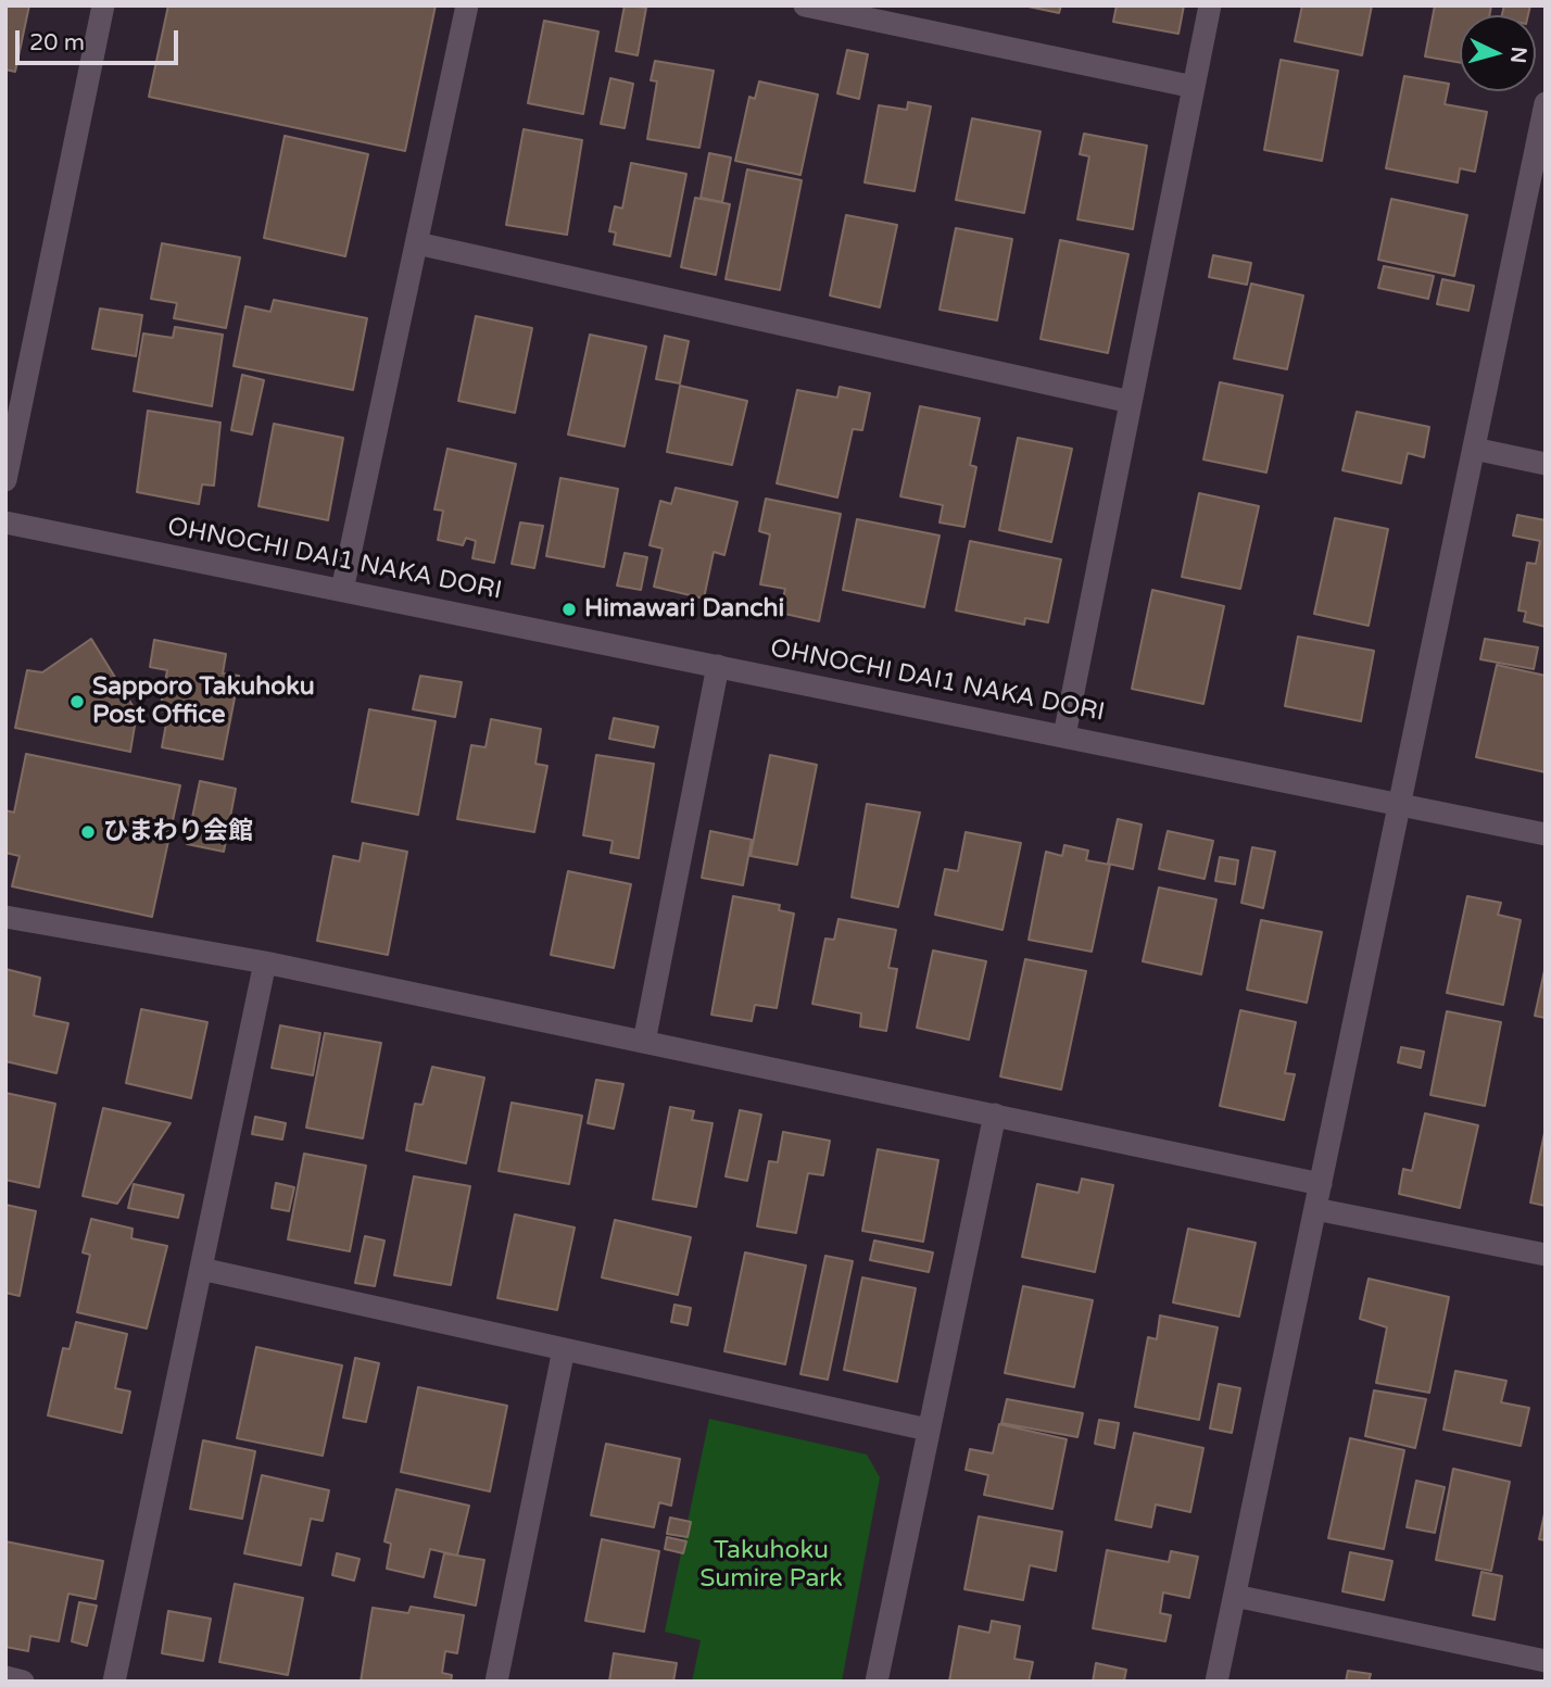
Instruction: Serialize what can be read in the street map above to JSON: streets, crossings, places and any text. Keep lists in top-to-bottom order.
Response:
{
  "streets": {
    "street": ["OHNOCHI DAI1 NAKA DORI"]
  },
  "parks": ["Takuhoku Sumire Park"],
  "places": ["Himawari Danchi", "Sapporo Takuhoku Post Office", "ひまわり会館"],
  "scale_bar": "20 m",
  "north": "right"
}
